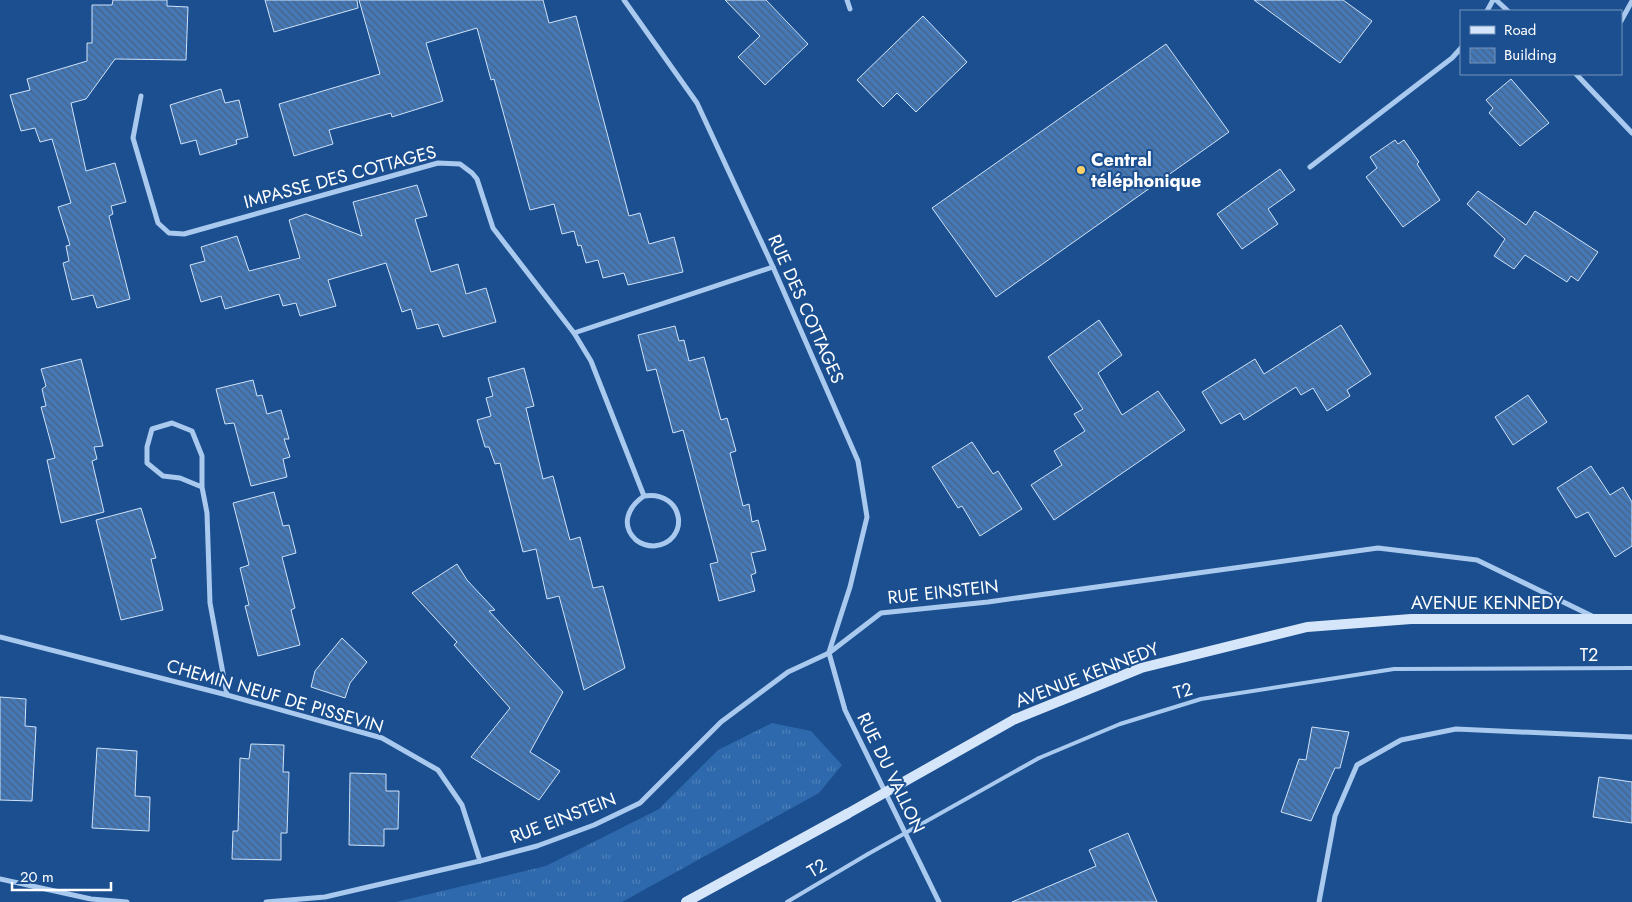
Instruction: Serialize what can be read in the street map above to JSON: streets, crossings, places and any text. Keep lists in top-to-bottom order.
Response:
{
  "streets": {
    "main road": ["AVENUE KENNEDY"],
    "street": [
      "IMPASSE DES COTTAGES",
      "RUE DES COTTAGES",
      "RUE EINSTEIN",
      "CHEMIN NEUF DE PISSEVIN",
      "RUE DU VALLON"
    ],
    "lane": ["T2"]
  },
  "crossings": [
    ["RUE DES COTTAGES", "RUE EINSTEIN"],
    ["RUE DES COTTAGES", "RUE DU VALLON"],
    ["RUE EINSTEIN", "AVENUE KENNEDY"],
    ["RUE EINSTEIN", "CHEMIN NEUF DE PISSEVIN"],
    ["RUE EINSTEIN", "RUE DU VALLON"]
  ],
  "places": ["Central téléphonique"],
  "legend": ["Road", "Building"],
  "scale_bar": "20 m"
}
